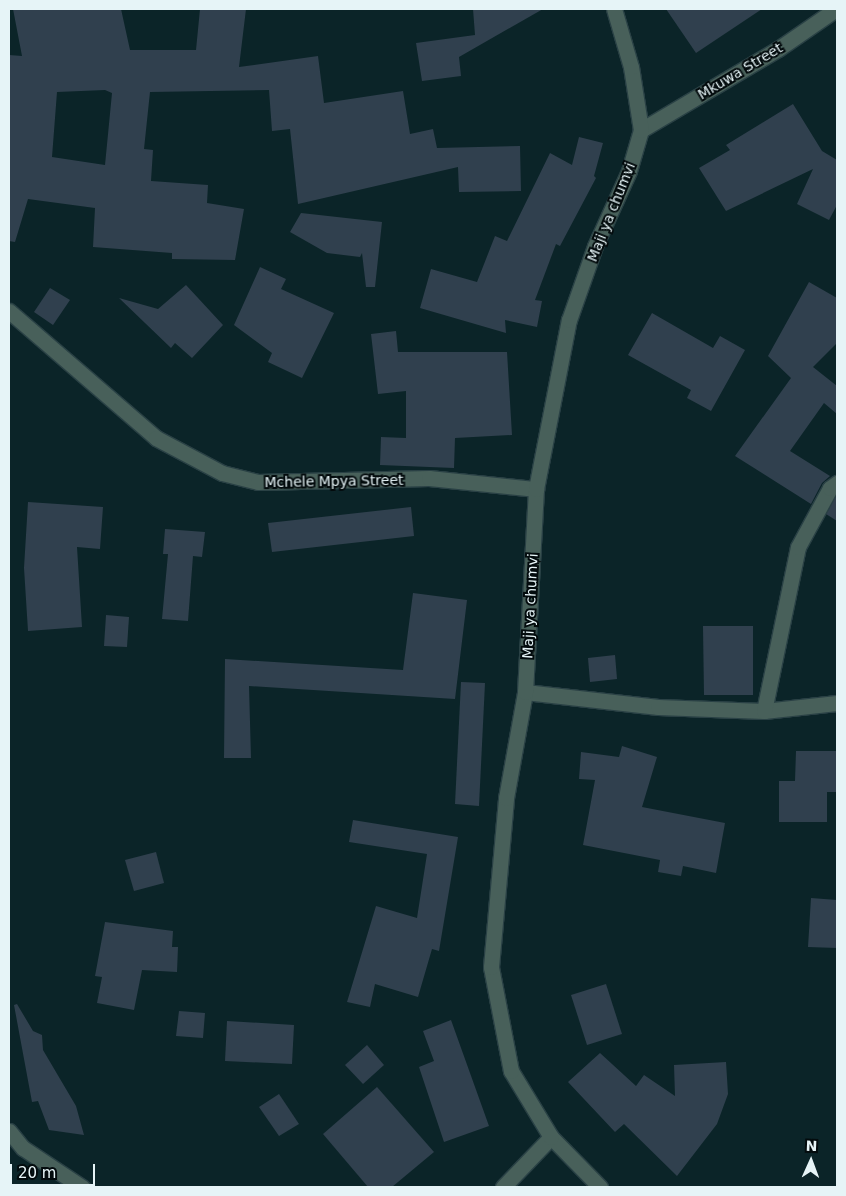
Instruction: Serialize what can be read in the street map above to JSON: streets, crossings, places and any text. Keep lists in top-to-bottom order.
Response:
{
  "streets": {
    "street": ["Mkuwa Street", "Maji ya chumvi", "Mchele Mpya Street"]
  },
  "crossings": [
    ["Mkuwa Street", "Maji ya chumvi"],
    ["Maji ya chumvi", "Mchele Mpya Street"]
  ],
  "scale_bar": "20 m",
  "north": "top"
}
